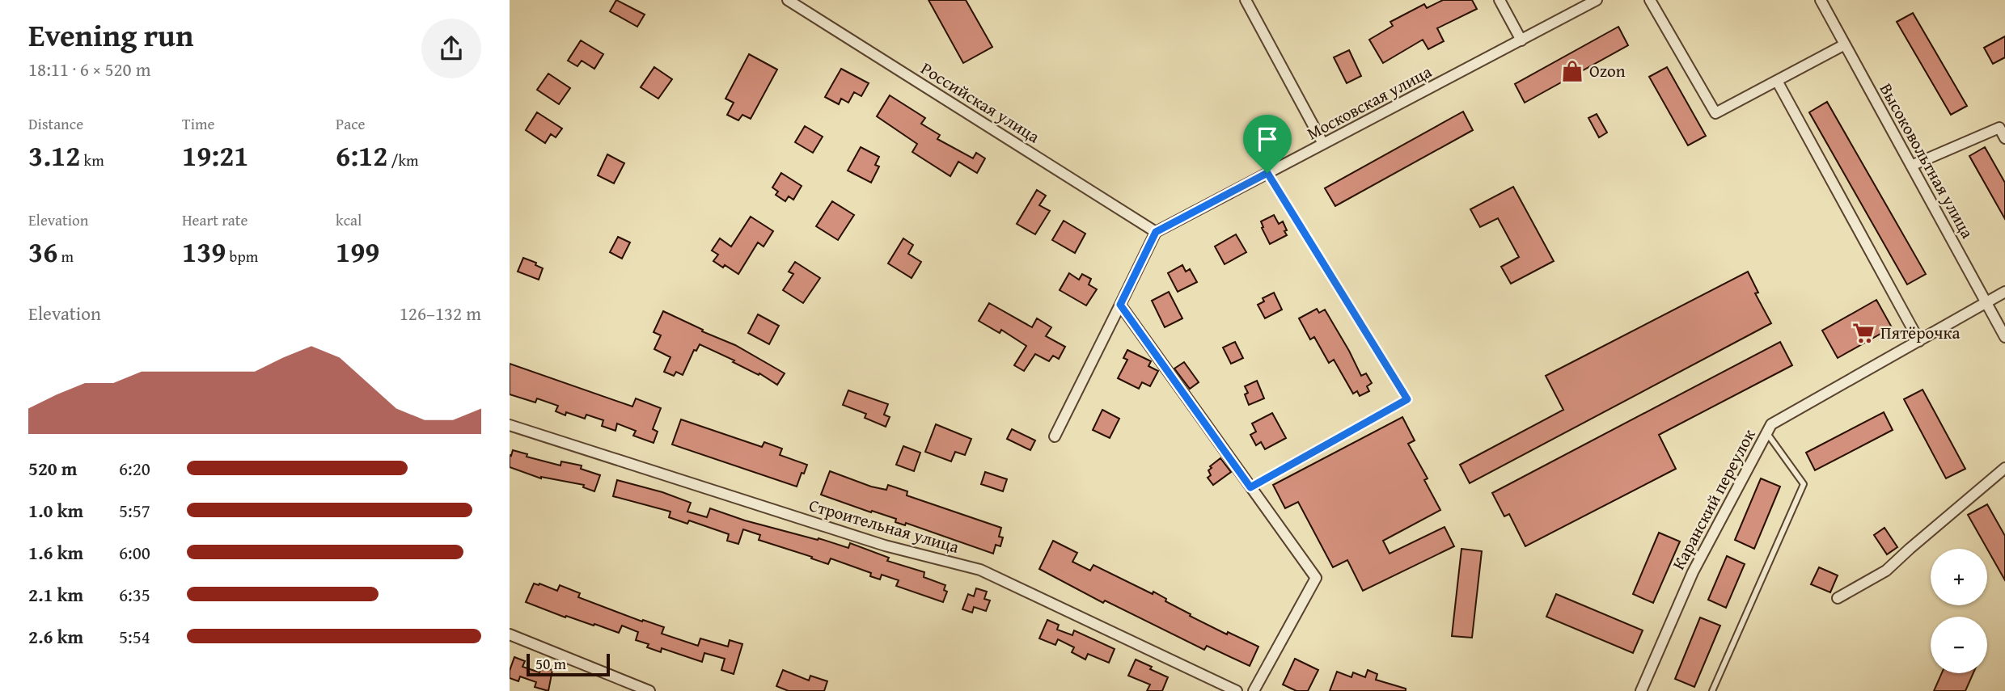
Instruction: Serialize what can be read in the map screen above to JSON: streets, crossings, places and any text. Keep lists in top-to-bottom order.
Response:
{
  "streets": {
    "street": [
      "Российская улица",
      "Московская улица",
      "Высоковольтная улица",
      "Каранский переулок",
      "Строительная улица"
    ]
  },
  "crossings": [
    ["Российская улица", "Московская улица"],
    ["Высоковольтная улица", "Каранский переулок"]
  ],
  "places": {
    "shop": ["Ozon"],
    "supermarket": ["Пятёрочка"]
  },
  "scale_bar": "50 m",
  "page": {
    "heading": ["Evening run", "18:11 · 6 × 520 m"],
    "stats": [
      ["Distance", "3.12 km"],
      ["Time", "19:21"],
      ["Pace", "6:12 /km"],
      ["Elevation", "36 m"],
      ["Heart rate", "139 bpm"],
      ["kcal", "199"]
    ],
    "chart": ["Elevation", "126–132 m"],
    "list": [
      {
        "name": "520 m",
        "note": "6:20"
      },
      {
        "name": "1.0 km",
        "note": "5:57"
      },
      {
        "name": "1.6 km",
        "note": "6:00"
      },
      {
        "name": "2.1 km",
        "note": "6:35"
      },
      {
        "name": "2.6 km",
        "note": "5:54"
      }
    ],
    "map_buttons": ["+", "−"],
    "scale": "50 m"
  }
}
